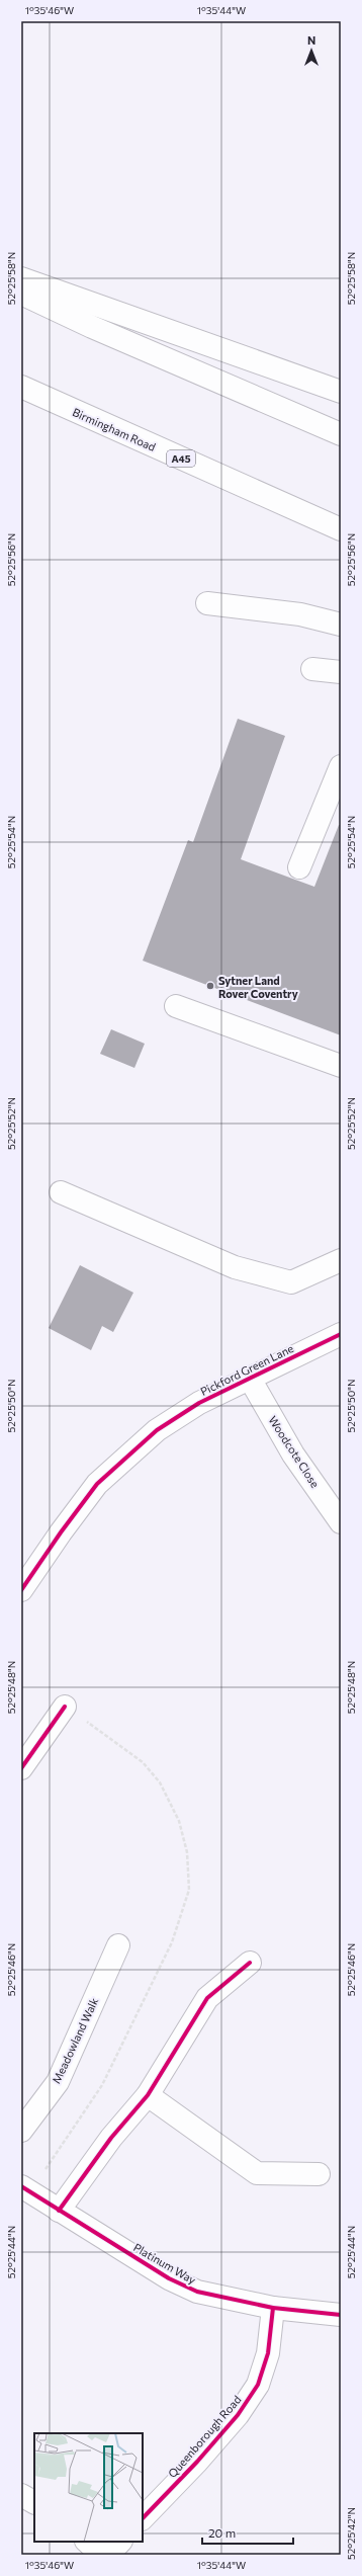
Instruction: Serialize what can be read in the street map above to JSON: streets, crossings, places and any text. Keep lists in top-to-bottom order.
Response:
{
  "streets": {
    "main road": [
      "Birmingham Road",
      "A45",
      "Pickford Green Lane",
      "Woodcote Close",
      "Meadowland Walk",
      "Platinum Way",
      "Queenborough Road"
    ]
  },
  "crossings": [
    ["Pickford Green Lane", "Woodcote Close"],
    ["Platinum Way", "Queenborough Road"]
  ],
  "places": ["Sytner Land Rover Coventry"],
  "scale_bar": "20 m",
  "north": "top",
  "coordinates": [
    "1°35'46\"W",
    "1°35'44\"W",
    "52°25'58\"N",
    "52°25'56\"N",
    "52°25'54\"N",
    "52°25'52\"N",
    "52°25'50\"N",
    "52°25'48\"N",
    "52°25'46\"N",
    "52°25'44\"N",
    "52°25'42\"N"
  ]
}
